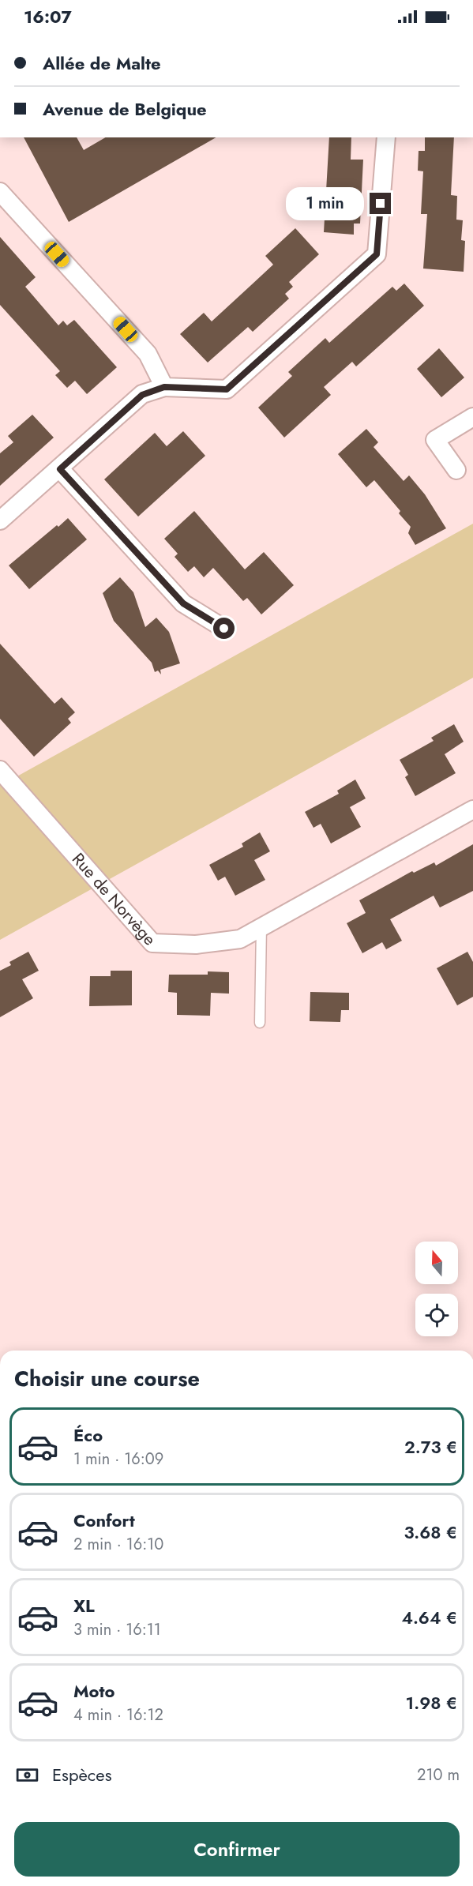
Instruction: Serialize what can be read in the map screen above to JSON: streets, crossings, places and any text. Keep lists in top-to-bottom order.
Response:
{
  "streets": {
    "street": ["Rue de Norvège"]
  },
  "north": "top",
  "page": {
    "status": "16:07",
    "banner": ["Allée de Malte", "Avenue de Belgique"],
    "bubble": "1 min",
    "heading": "Choisir une course",
    "list": [
      {
        "name": "Éco",
        "note": "1 min · 16:09",
        "value": "2.73 €"
      },
      {
        "name": "Confort",
        "note": "2 min · 16:10",
        "value": "3.68 €"
      },
      {
        "name": "XL",
        "note": "3 min · 16:11",
        "value": "4.64 €"
      },
      {
        "name": "Moto",
        "note": "4 min · 16:12",
        "value": "1.98 €"
      }
    ],
    "pay": ["Espèces", "210 m"],
    "buttons": "Confirmer"
  }
}
